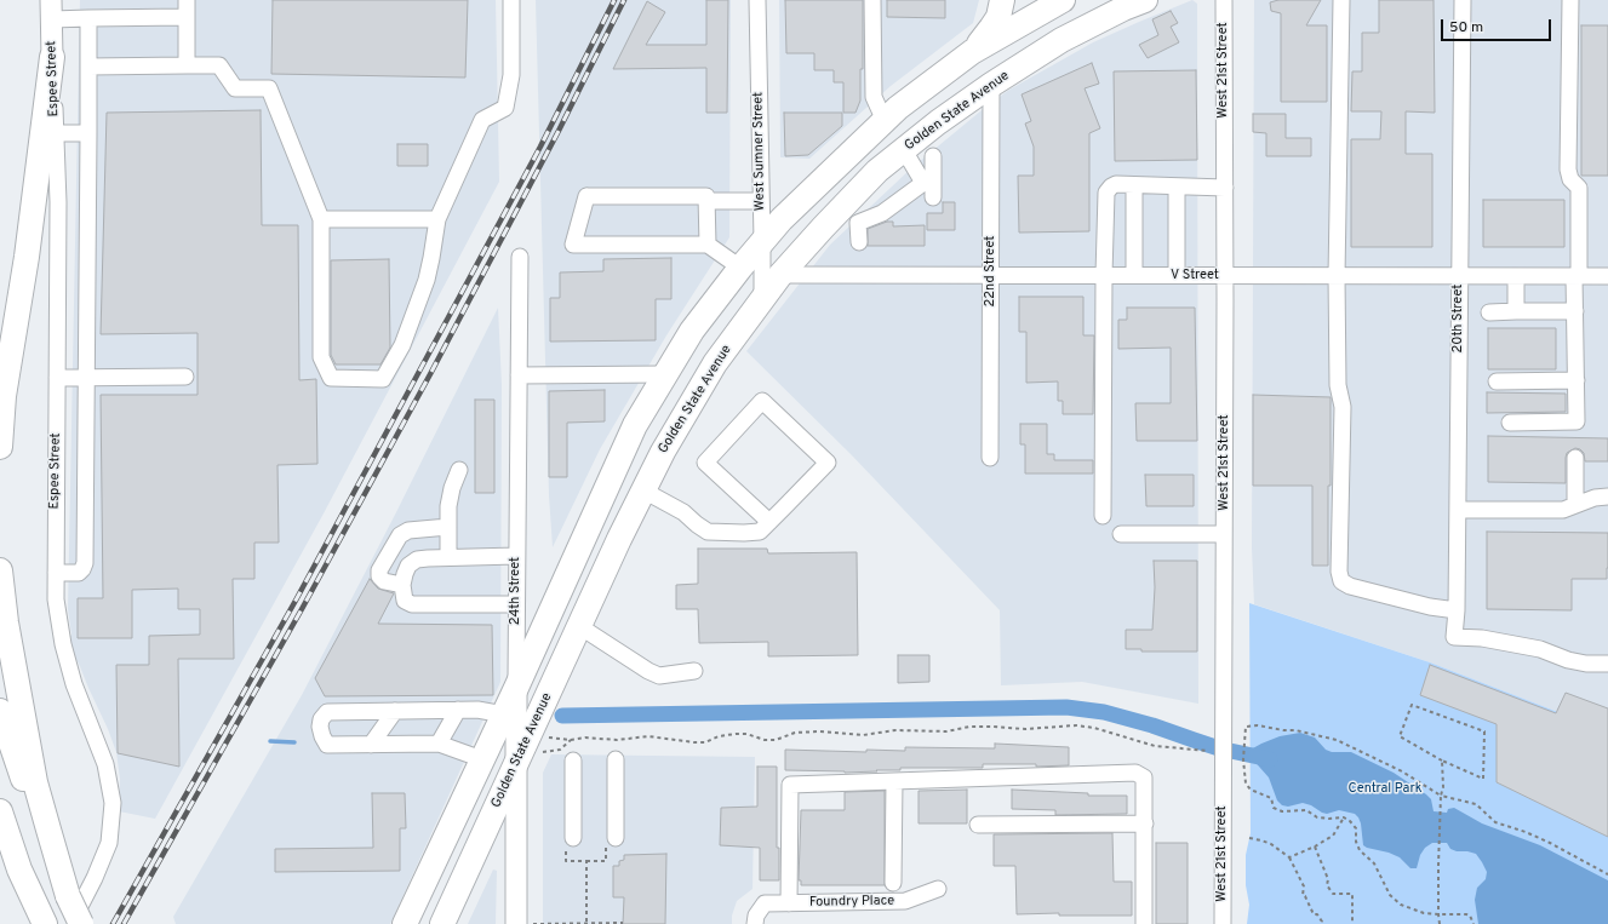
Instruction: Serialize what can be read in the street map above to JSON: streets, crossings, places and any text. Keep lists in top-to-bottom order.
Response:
{
  "streets": {
    "highway": ["Golden State Avenue"],
    "main road": ["Espee Street", "24th Street"],
    "street": [
      "West 21st Street",
      "West Sumner Street",
      "22nd Street",
      "V Street",
      "20th Street",
      "Foundry Place"
    ]
  },
  "crossings": [
    ["West 21st Street", "V Street"],
    ["Golden State Avenue", "West Sumner Street"],
    ["Golden State Avenue", "22nd Street"],
    ["Golden State Avenue", "V Street"],
    ["Golden State Avenue", "24th Street"],
    ["22nd Street", "V Street"],
    ["V Street", "20th Street"]
  ],
  "parks": ["Central Park"],
  "scale_bar": "50 m"
}
